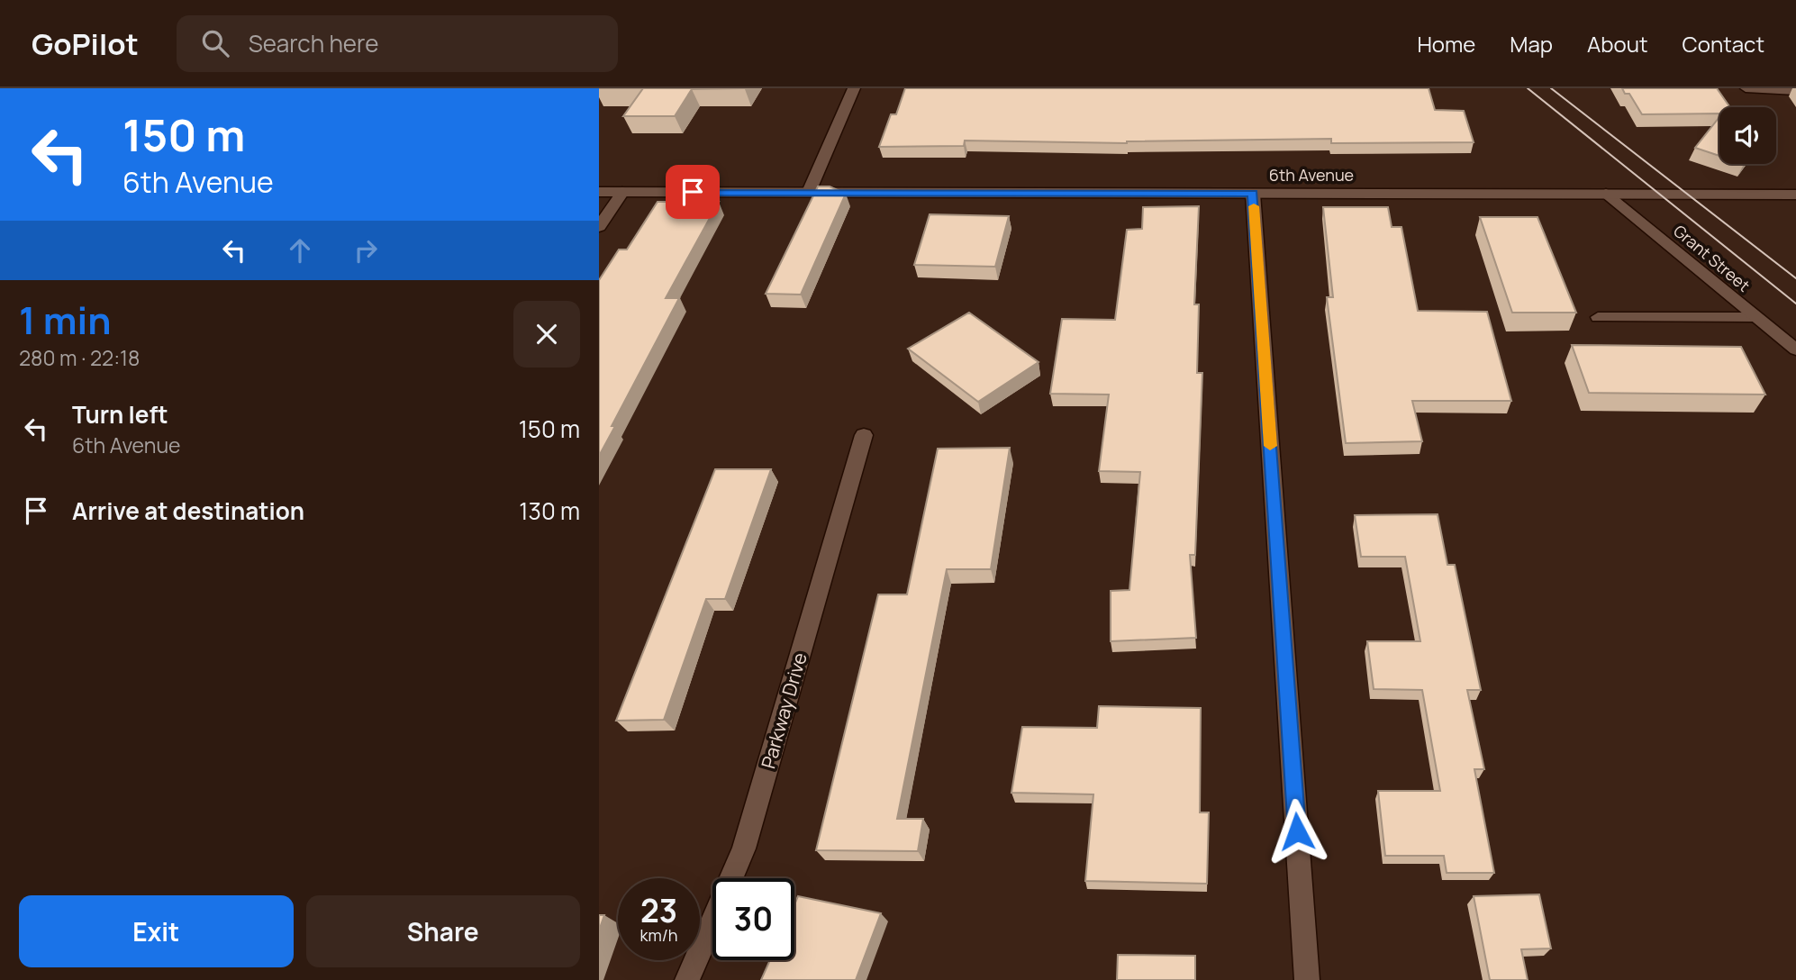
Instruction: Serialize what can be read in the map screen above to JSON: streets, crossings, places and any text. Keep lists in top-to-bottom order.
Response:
{
  "streets": {
    "street": ["6th Avenue", "Grant Street", "Parkway Drive"]
  },
  "crossings": [
    ["6th Avenue", "Grant Street"]
  ],
  "page": {
    "header": "GoPilot",
    "search": "Search here",
    "nav": [
      "Home",
      "Map",
      "About",
      "Contact"
    ],
    "turn": ["150 m", "6th Avenue"],
    "heading": ["1 min", "280 m · 22:18"],
    "list": [
      {
        "name": "Turn left",
        "note": "6th Avenue",
        "value": "150 m"
      },
      {
        "name": "Arrive at destination",
        "value": "130 m"
      }
    ],
    "speed": "23 km/h",
    "limit": "30",
    "buttons": ["Exit", "Share"]
  }
}
